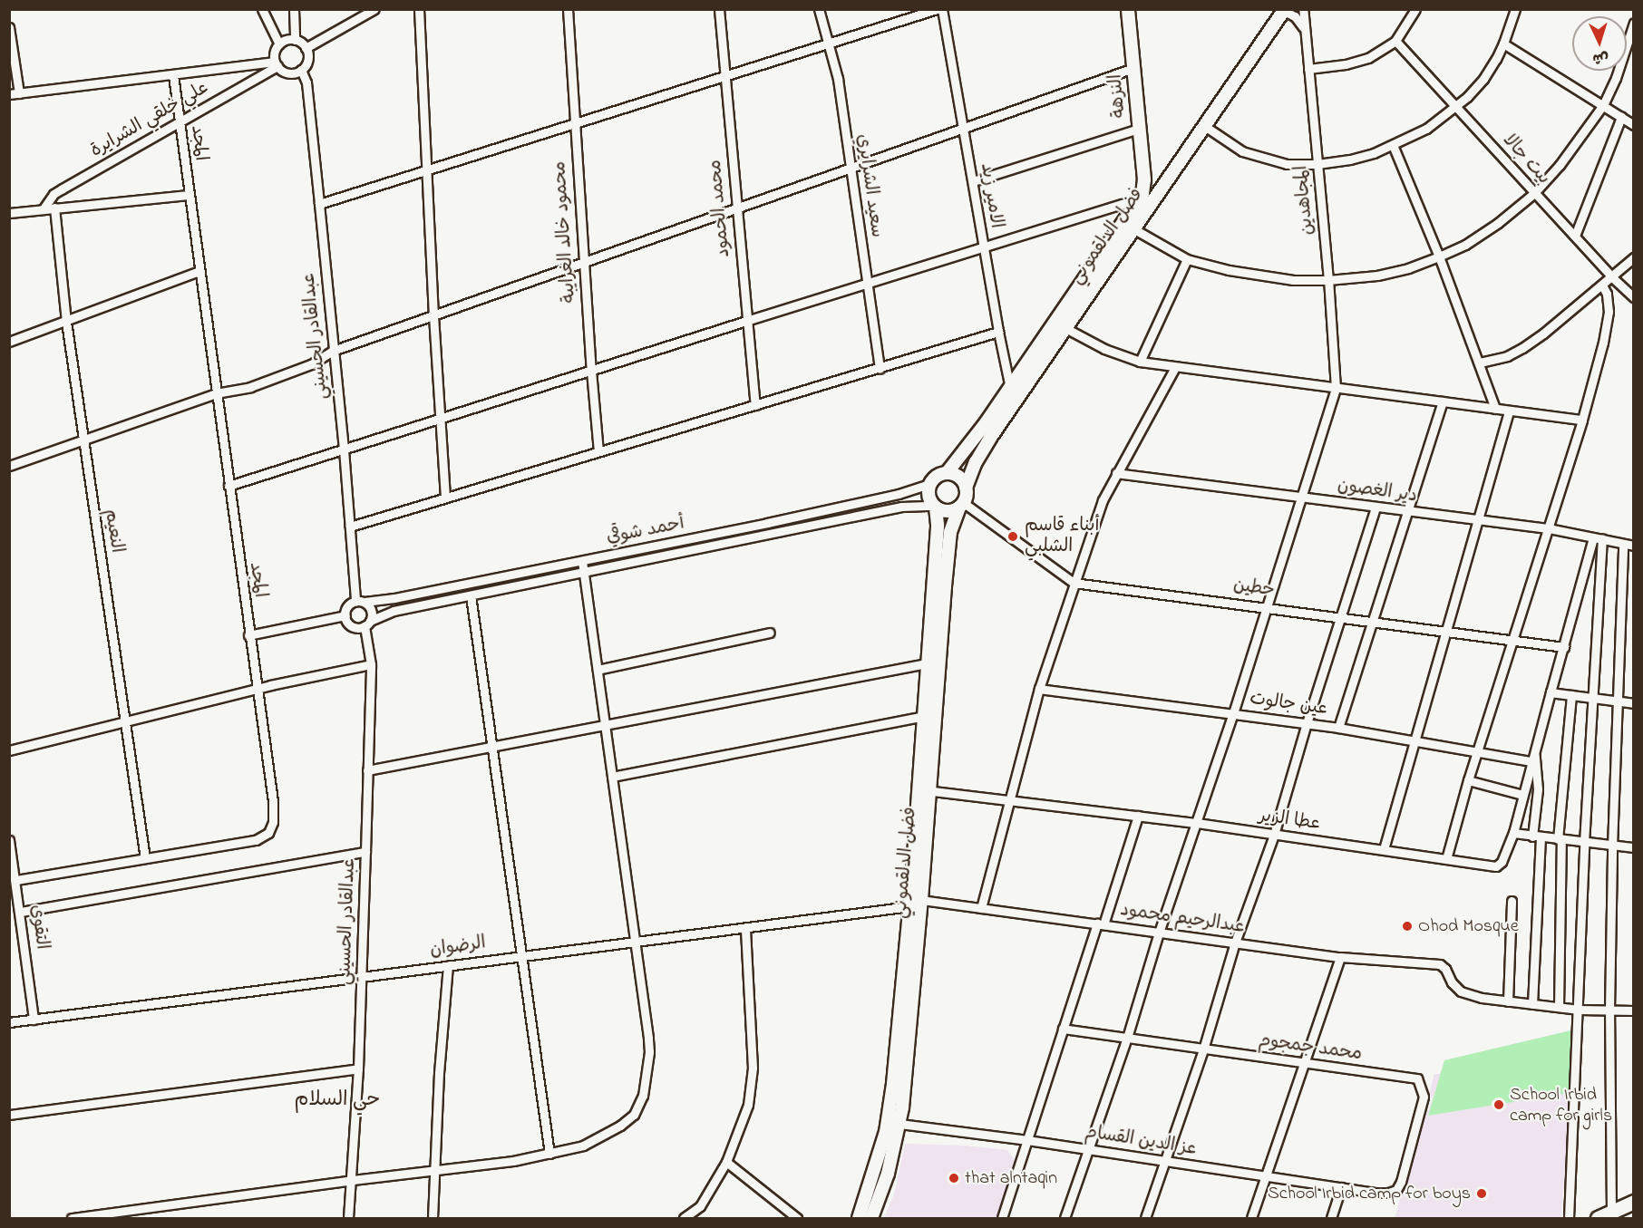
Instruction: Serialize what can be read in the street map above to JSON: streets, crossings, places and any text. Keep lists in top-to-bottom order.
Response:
{
  "streets": {
    "main road": ["النزهة", "فضل الدلقموني"],
    "street": [
      "علي خلقي الشرايرة",
      "المجد",
      "بيت جالا",
      "سعيد الشرايري",
      "الامير زيد",
      "المجاهدين",
      "محمد الحمود",
      "محمود خالد الغرايبة",
      "عبدالقادر الحسيني",
      "دير الغصون",
      "النعيم",
      "أحمد شوقي",
      "حطين",
      "عين جالوت",
      "عطا الزير",
      "عبدالرحيم محمود",
      "التقوى",
      "الرضوان",
      "محمد جمجوم",
      "عز الدين القسام"
    ]
  },
  "crossings": [
    ["علي خلقي الشرايرة", "المجد"],
    ["علي خلقي الشرايرة", "عبدالقادر الحسيني"],
    ["المجد", "النعيم"],
    ["المجد", "التقوى"],
    ["فضل الدلقموني", "أحمد شوقي"],
    ["فضل الدلقموني", "حطين"],
    ["فضل الدلقموني", "عطا الزير"],
    ["فضل الدلقموني", "عبدالرحيم محمود"],
    ["فضل الدلقموني", "الرضوان"],
    ["فضل الدلقموني", "عز الدين القسام"],
    ["عبدالقادر الحسيني", "أحمد شوقي"],
    ["عبدالقادر الحسيني", "الرضوان"],
    ["أحمد شوقي", "حطين"],
    ["عبدالرحيم محمود", "الرضوان"],
    ["التقوى", "الرضوان"],
    ["محمد جمجوم", "عز الدين القسام"]
  ],
  "districts": ["حي السلام"],
  "places": [
    "أبناء قاسم الشلبي",
    "Ohod Mosque",
    "School Irbid camp for girls",
    "that alntaqin",
    "School Irbid camp for boys"
  ],
  "north": "bottom"
}
